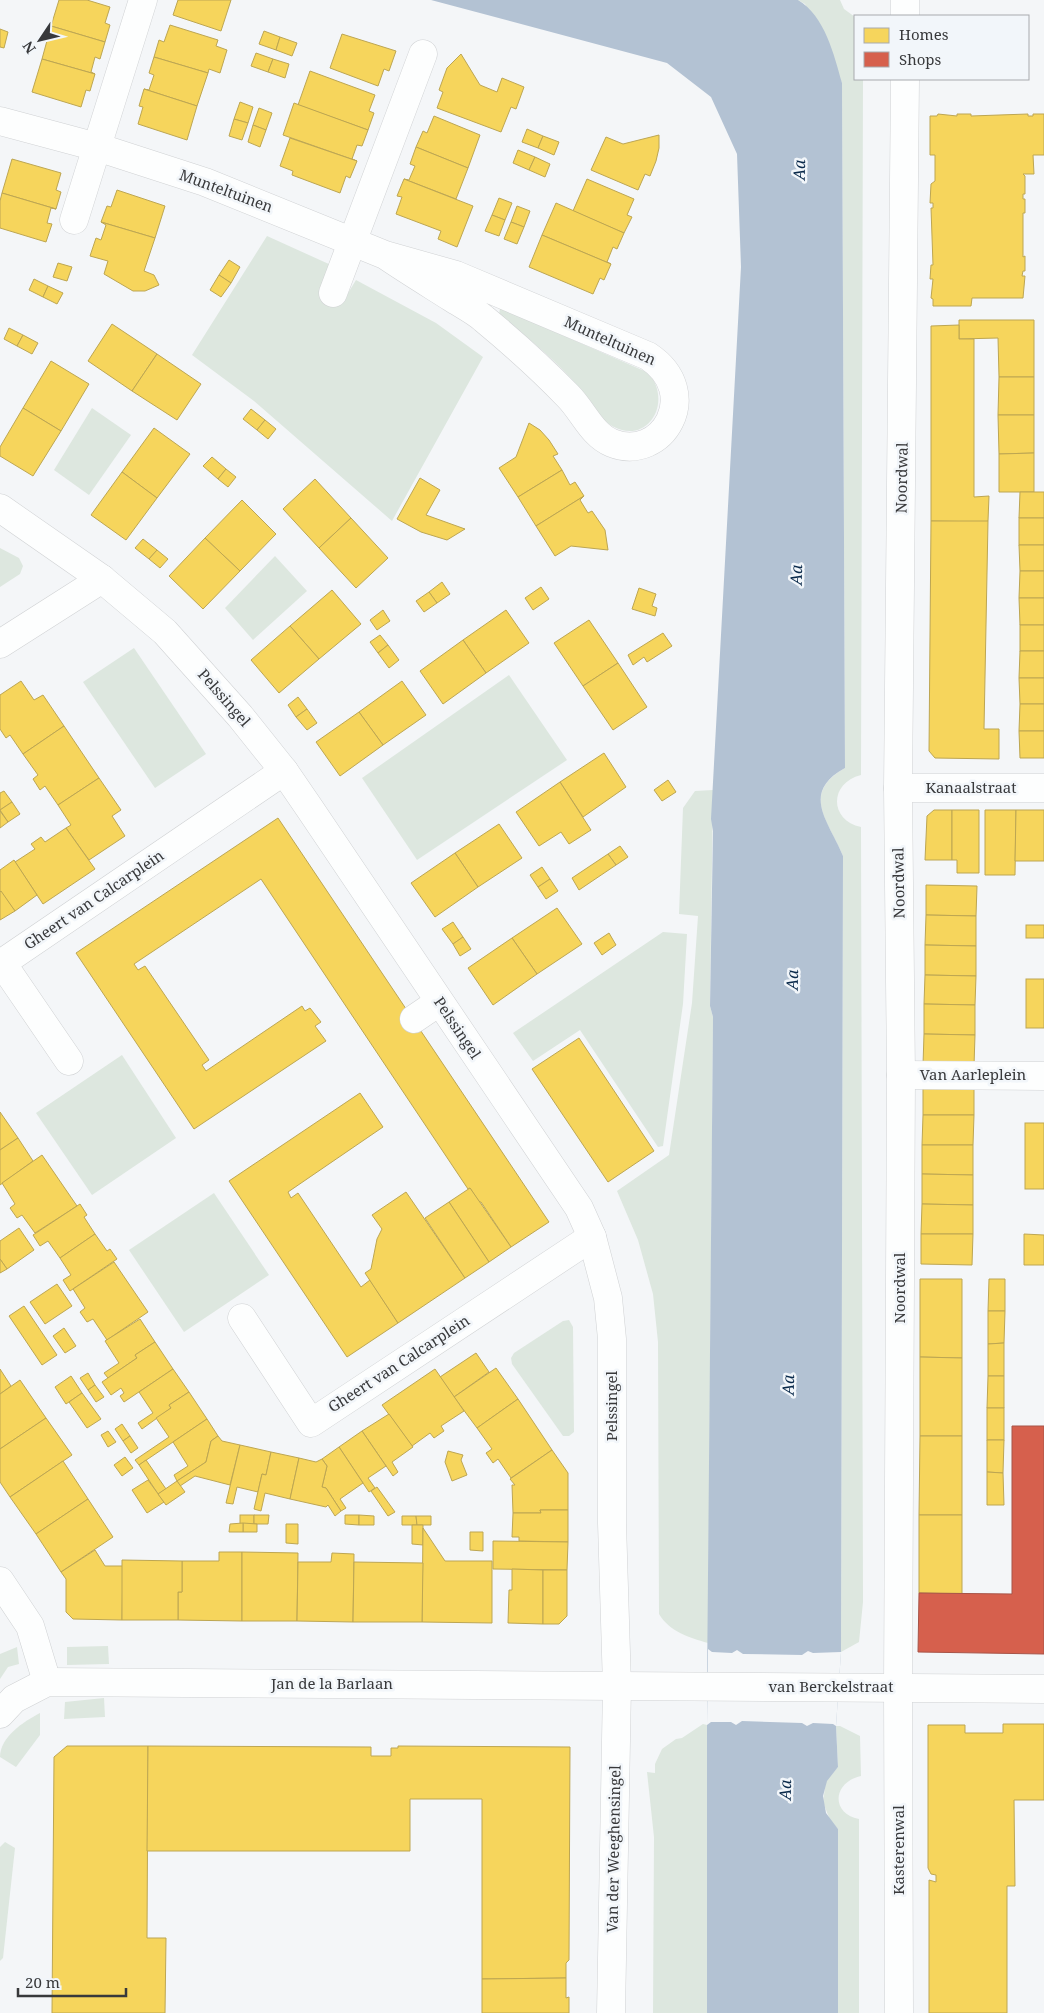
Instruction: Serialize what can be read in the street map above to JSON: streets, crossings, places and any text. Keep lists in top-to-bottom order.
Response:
{
  "streets": {
    "street": [
      "Munteltuinen",
      "Noordwal",
      "Pelssingel",
      "Kanaalstraat",
      "Gheert van Calcarplein",
      "Van Aarleplein",
      "Jan de la Barlaan",
      "van Berckelstraat",
      "Van der Weeghensingel",
      "Kasterenwal"
    ]
  },
  "crossings": [
    ["Noordwal", "Kanaalstraat"],
    ["Noordwal", "Van Aarleplein"],
    ["Noordwal", "van Berckelstraat"],
    ["Noordwal", "Kasterenwal"],
    ["Pelssingel", "Gheert van Calcarplein"],
    ["Pelssingel", "Jan de la Barlaan"],
    ["Pelssingel", "van Berckelstraat"],
    ["Pelssingel", "Van der Weeghensingel"],
    ["Jan de la Barlaan", "van Berckelstraat"],
    ["Jan de la Barlaan", "Van der Weeghensingel"],
    ["van Berckelstraat", "Van der Weeghensingel"],
    ["van Berckelstraat", "Kasterenwal"]
  ],
  "water": ["Aa"],
  "legend": ["Homes", "Shops"],
  "scale_bar": "20 m",
  "north": "bottom left"
}
